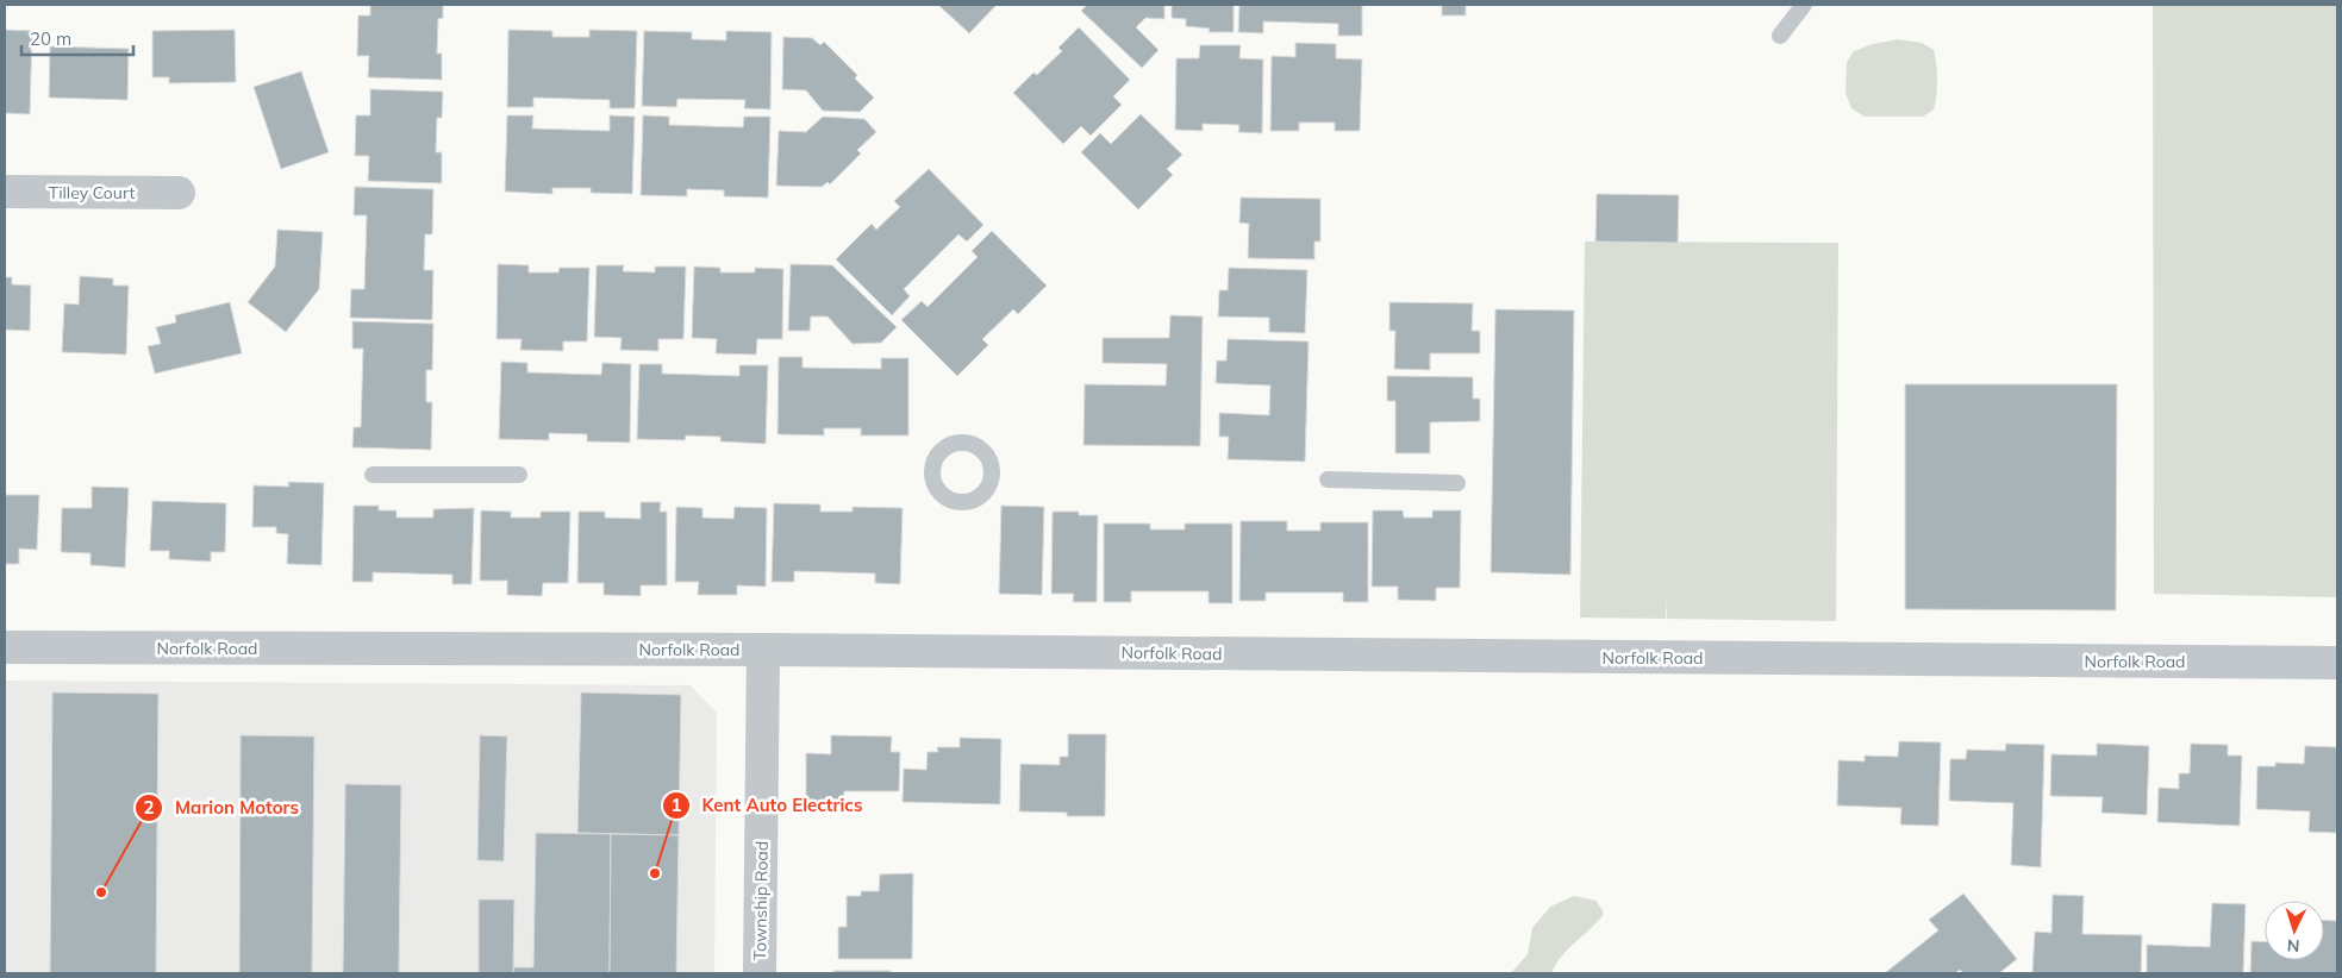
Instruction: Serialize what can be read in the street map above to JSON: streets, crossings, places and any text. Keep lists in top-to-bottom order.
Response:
{
  "streets": {
    "street": ["Tilley Court", "Norfolk Road", "Township Road"]
  },
  "crossings": [
    ["Norfolk Road", "Township Road"]
  ],
  "places": ["Kent Auto Electrics", "Marion Motors"],
  "scale_bar": "20 m",
  "north": "bottom"
}
